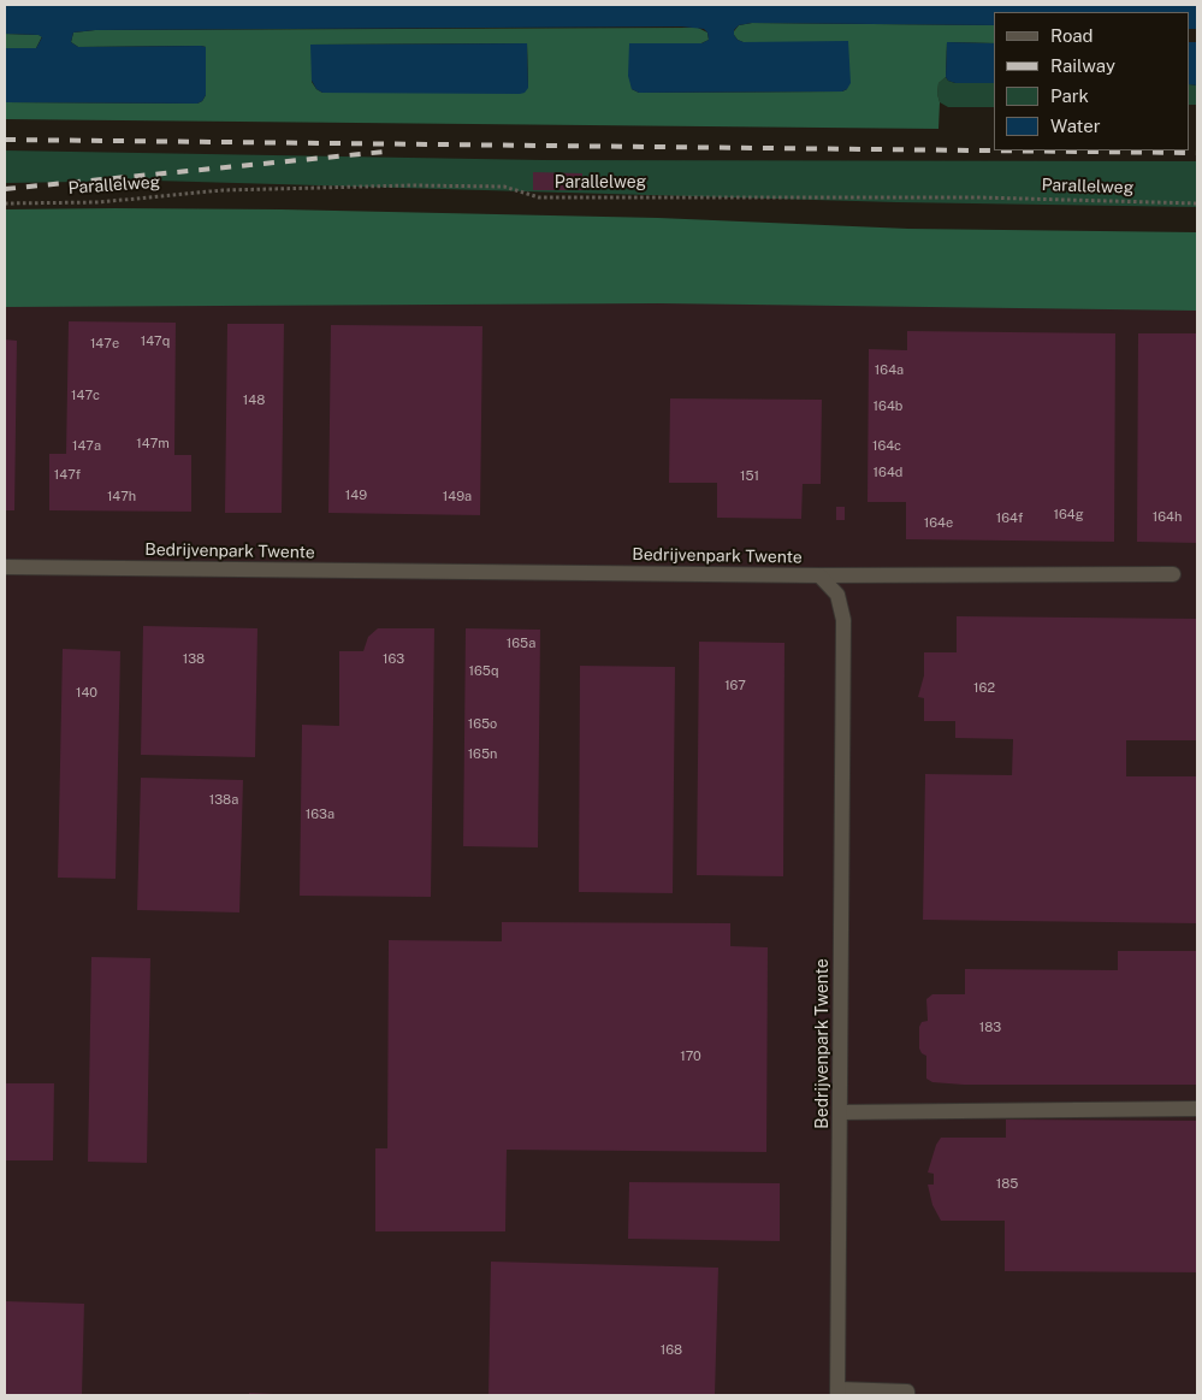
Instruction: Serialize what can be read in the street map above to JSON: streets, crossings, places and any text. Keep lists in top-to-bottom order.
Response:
{
  "streets": {
    "street": ["Bedrijvenpark Twente"],
    "path": ["Parallelweg"]
  },
  "house_numbers": [
    "147q",
    "147e",
    "164a",
    "147c",
    "148",
    "164b",
    "147m",
    "147a",
    "164c",
    "164d",
    "147f",
    "151",
    "149",
    "147h",
    "149a",
    "164g",
    "164h",
    "164f",
    "164e",
    "165a",
    "138",
    "163",
    "165q",
    "167",
    "162",
    "140",
    "165o",
    "165n",
    "138a",
    "163a",
    "183",
    "170",
    "185",
    "168"
  ],
  "legend": [
    "Road",
    "Railway",
    "Park",
    "Water"
  ]
}
